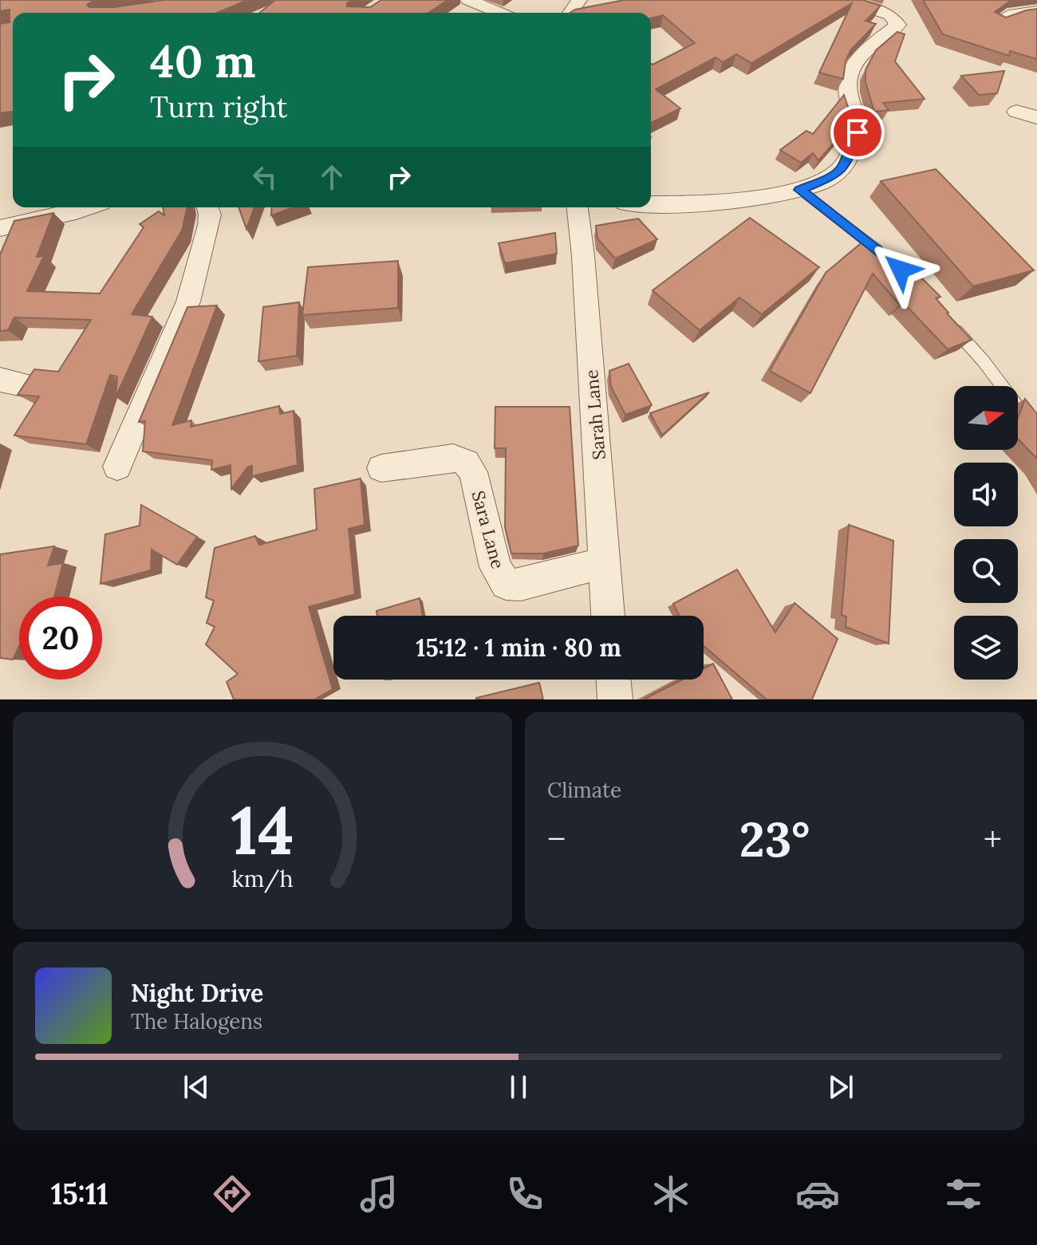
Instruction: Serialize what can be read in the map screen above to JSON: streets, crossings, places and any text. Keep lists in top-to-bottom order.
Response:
{
  "streets": {
    "street": ["Sarah Lane", "Sara Lane"]
  },
  "crossings": [
    ["Sarah Lane", "Sara Lane"]
  ],
  "north": "right",
  "page": {
    "turn": ["40 m", "Turn right"],
    "limit": "20",
    "trip": "15:12 · 1 min · 80 m",
    "tile": "Climate",
    "heat": ["−", "23°", "+"],
    "song": ["Night Drive", "The Halogens"],
    "tabs": "15:11",
    "gauge": ["14", "km/h"]
  }
}
